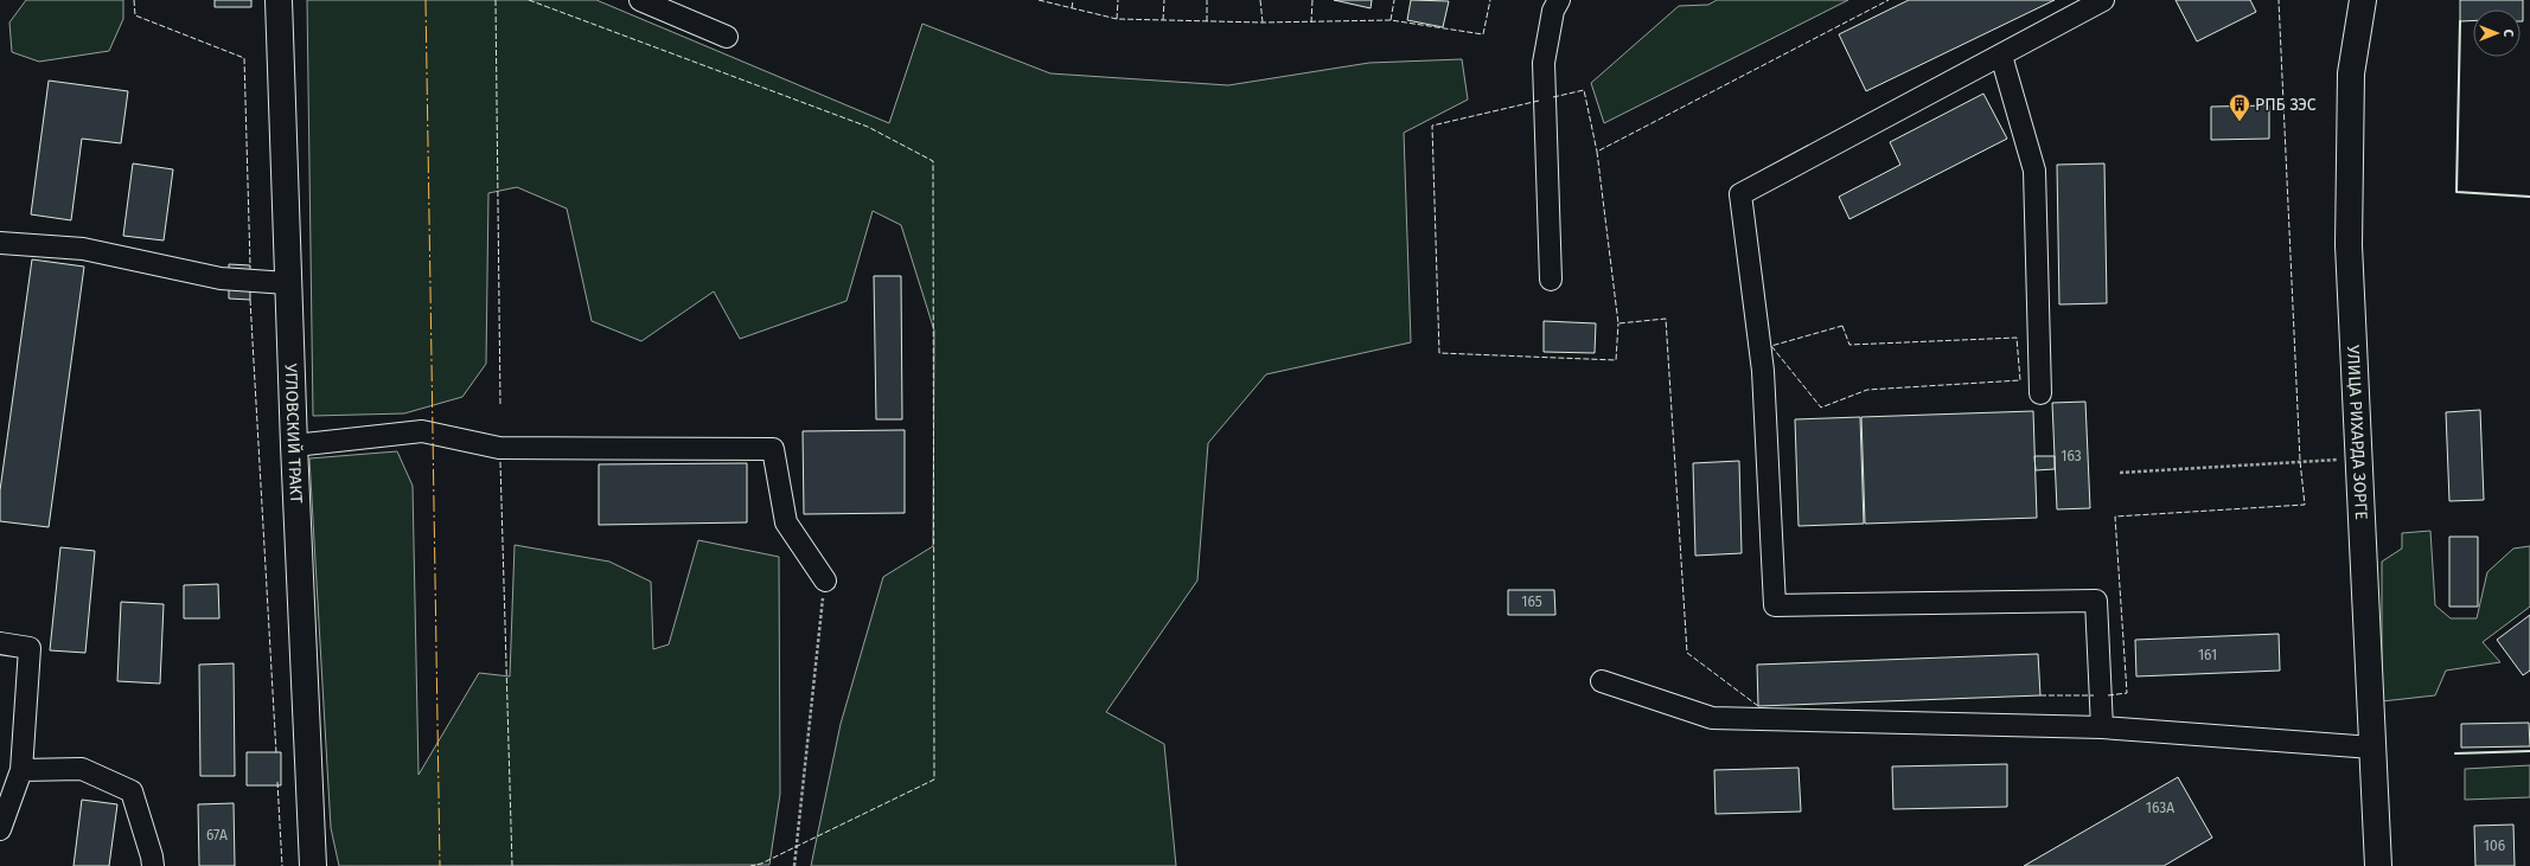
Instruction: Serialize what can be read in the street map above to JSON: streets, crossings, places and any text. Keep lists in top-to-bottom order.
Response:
{
  "streets": {
    "main road": ["УЛИЦА РИХАРДА ЗОРГЕ", "УГЛОВСКИЙ ТРАКТ"]
  },
  "places": {
    "building": ["РПБ ЗЭС"]
  },
  "house_numbers": [
    "163",
    "165",
    "161",
    "163А",
    "67А",
    "106"
  ],
  "north": "right"
}
